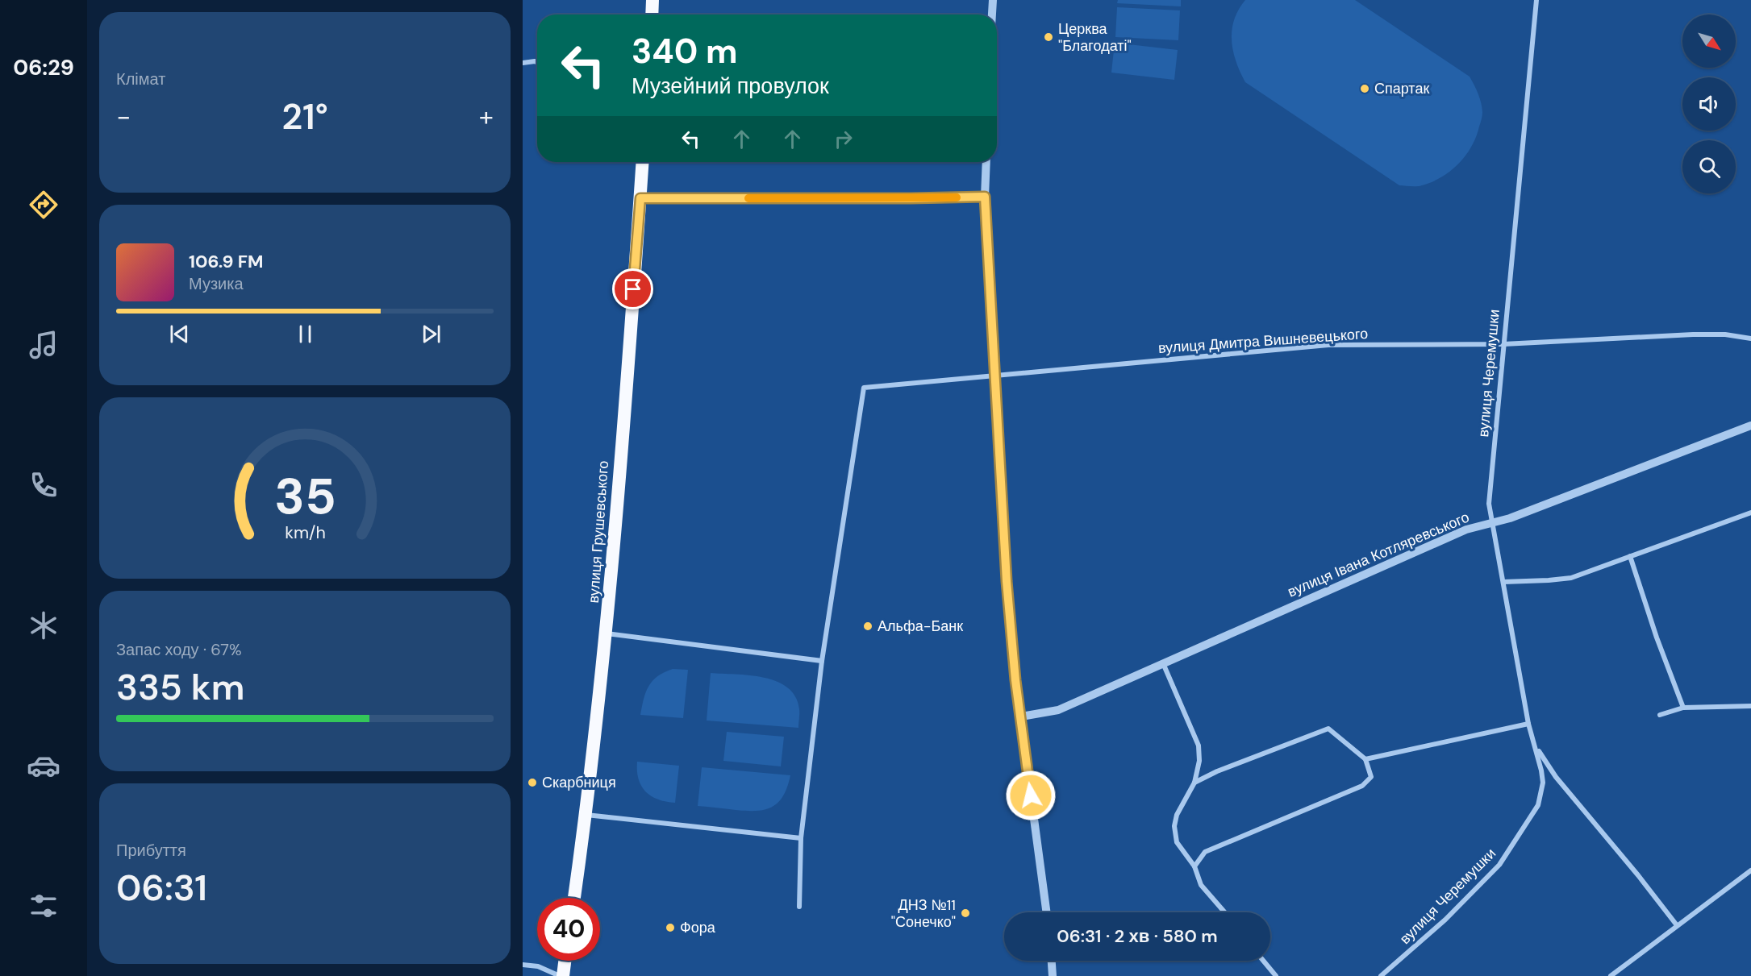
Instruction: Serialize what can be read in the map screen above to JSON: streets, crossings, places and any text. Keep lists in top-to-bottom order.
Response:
{
  "streets": {
    "highway": ["вулиця Грушевського"],
    "street": ["вулиця Дмитра Вишневецького", "вулиця Черемушки", "вулиця Івана Котляревського"]
  },
  "crossings": [
    ["вулиця Дмитра Вишневецького", "вулиця Черемушки"],
    ["вулиця Черемушки", "вулиця Івана Котляревського"]
  ],
  "places": [
    "Церква \"Благодаті\"",
    "Спартак",
    "Альфа-Банк",
    "Скарбниця",
    "ДНЗ №11 \"Сонечко\"",
    "Фора"
  ],
  "north": "bottom right",
  "page": {
    "tabs": "06:29",
    "tile": [
      "Клімат",
      ["Запас ходу · 67%", "335 km"],
      ["Прибуття", "06:31"]
    ],
    "turn": ["340 m", "Музейний провулок"],
    "heat": ["−", "21°", "+"],
    "song": ["106.9 FM", "Музика"],
    "limit": "40",
    "trip": "06:31 · 2 хв · 580 m",
    "gauge": ["35", "km/h"]
  }
}
